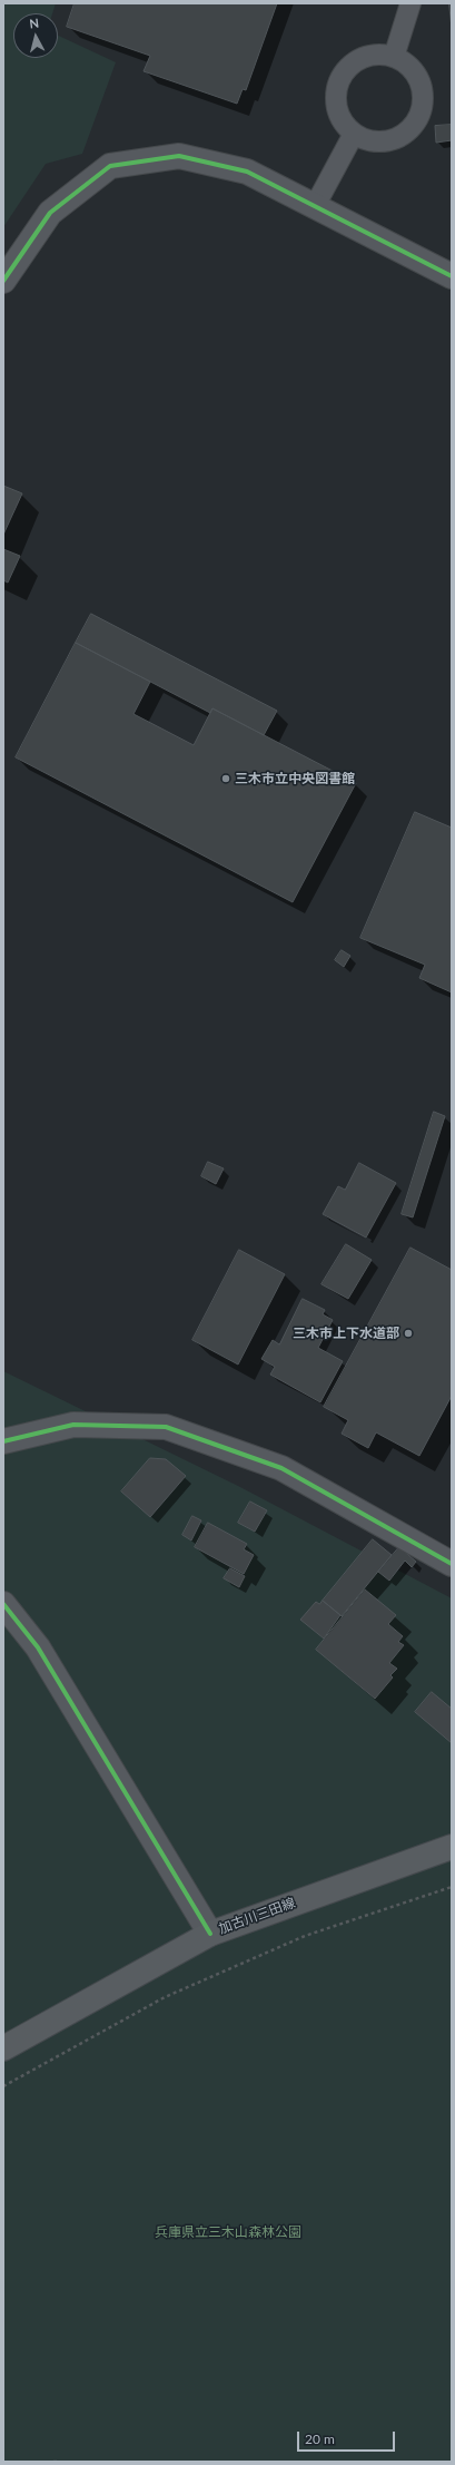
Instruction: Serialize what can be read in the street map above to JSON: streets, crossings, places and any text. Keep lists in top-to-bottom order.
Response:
{
  "streets": {
    "main road": ["加古川三田線"]
  },
  "parks": ["兵庫県立三木山森林公園"],
  "places": ["三木市立中央図書館", "三木市上下水道部"],
  "scale_bar": "20 m",
  "north": "top"
}
